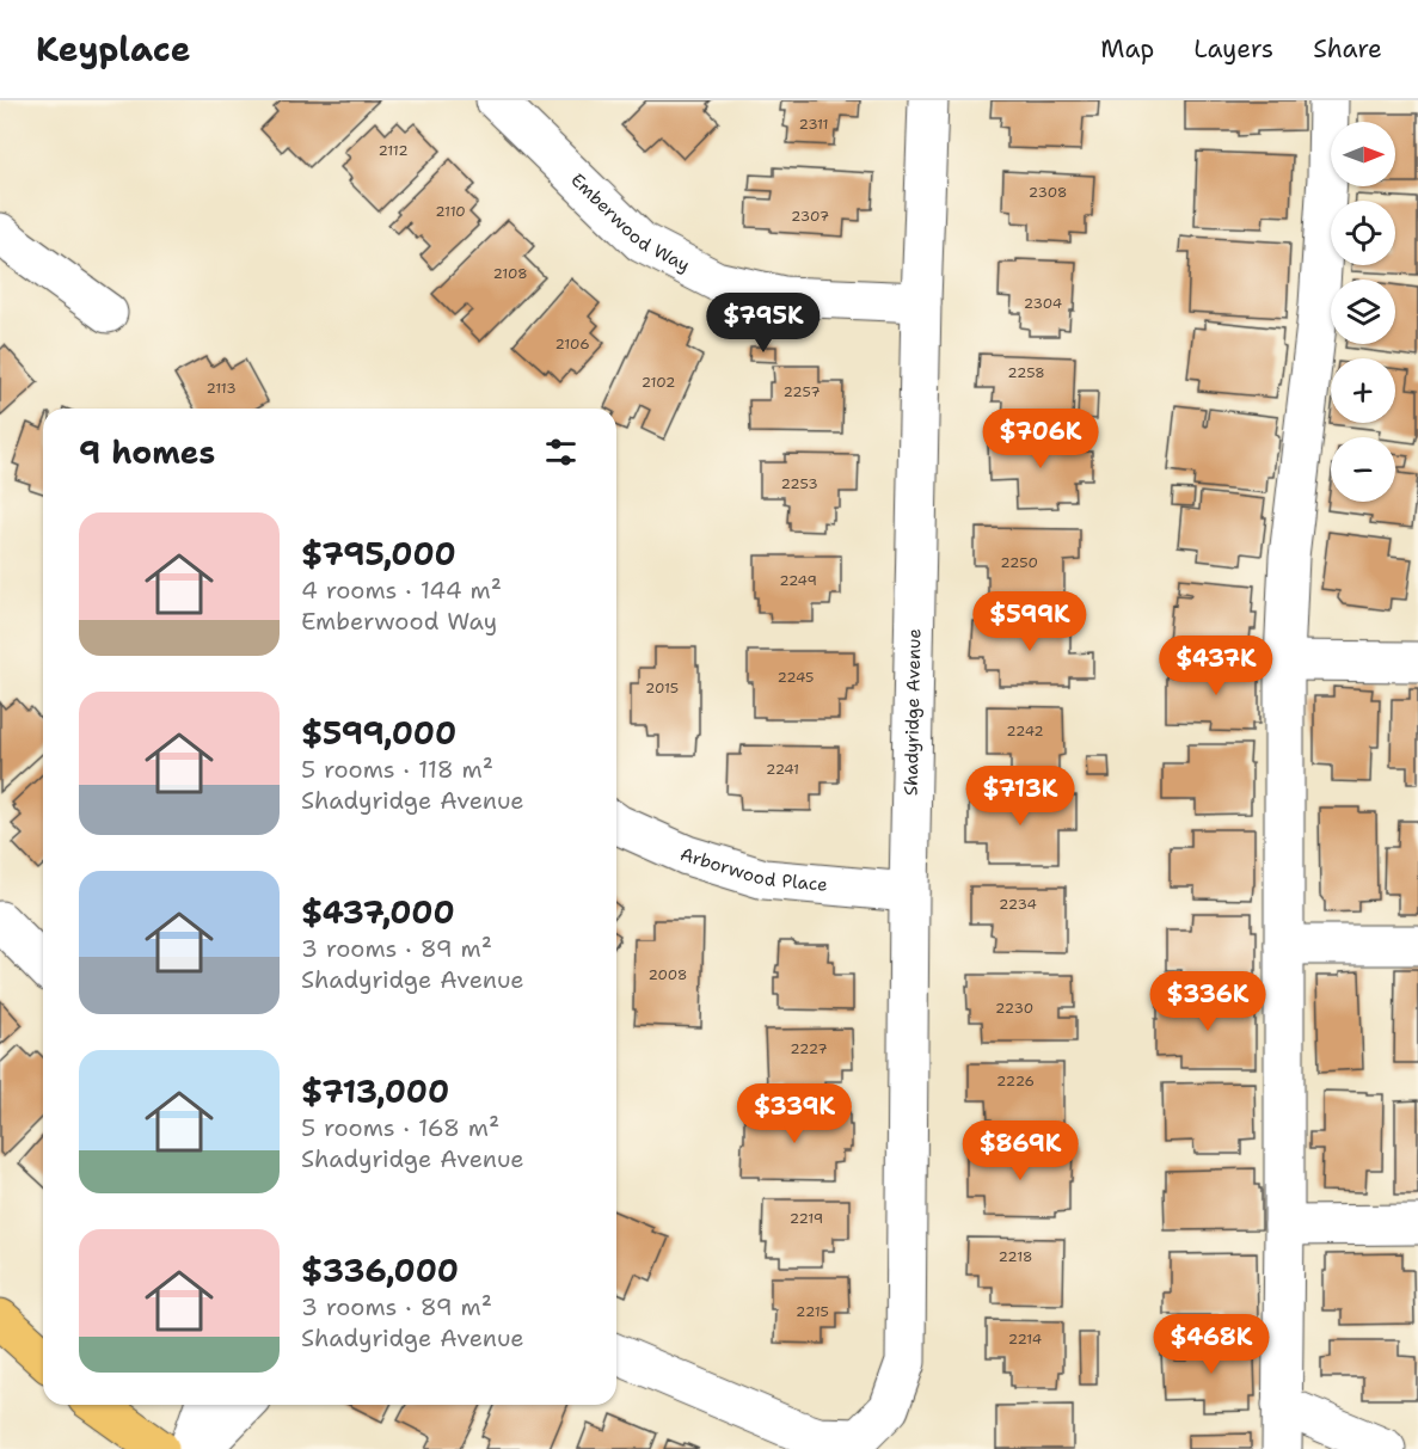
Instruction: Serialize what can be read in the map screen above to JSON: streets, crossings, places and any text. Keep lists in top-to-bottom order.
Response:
{
  "streets": {
    "street": ["Emberwood Way", "Shadyridge Avenue", "Arborwood Place"]
  },
  "crossings": [
    ["Emberwood Way", "Shadyridge Avenue"],
    ["Shadyridge Avenue", "Arborwood Place"]
  ],
  "house_numbers": [
    "2311",
    "2112",
    "2308",
    "2110",
    "2307",
    "2108",
    "2304",
    "2106",
    "2258",
    "2102",
    "2113",
    "2257",
    "2253",
    "2250",
    "2249",
    "2245",
    "2015",
    "2242",
    "2241",
    "2234",
    "2008",
    "2230",
    "2227",
    "2226",
    "2219",
    "2218",
    "2215",
    "2214"
  ],
  "north": "right",
  "page": {
    "header": "Keyplace",
    "nav": ["Map", "Layers", "Share"],
    "map_buttons": ["+", "−"],
    "price": [
      "$795K",
      "$706K",
      "$599K",
      "$437K",
      "$713K",
      "$336K",
      "$339K",
      "$869K",
      "$468K"
    ],
    "heading": "9 homes",
    "list": [
      {
        "name": "$795,000",
        "note": "4 rooms · 144 m² · Emberwood Way"
      },
      {
        "name": "$599,000",
        "note": "5 rooms · 118 m² · Shadyridge Avenue"
      },
      {
        "name": "$437,000",
        "note": "3 rooms · 89 m² · Shadyridge Avenue"
      },
      {
        "name": "$713,000",
        "note": "5 rooms · 168 m² · Shadyridge Avenue"
      },
      {
        "name": "$336,000",
        "note": "3 rooms · 89 m² · Shadyridge Avenue"
      }
    ]
  }
}
